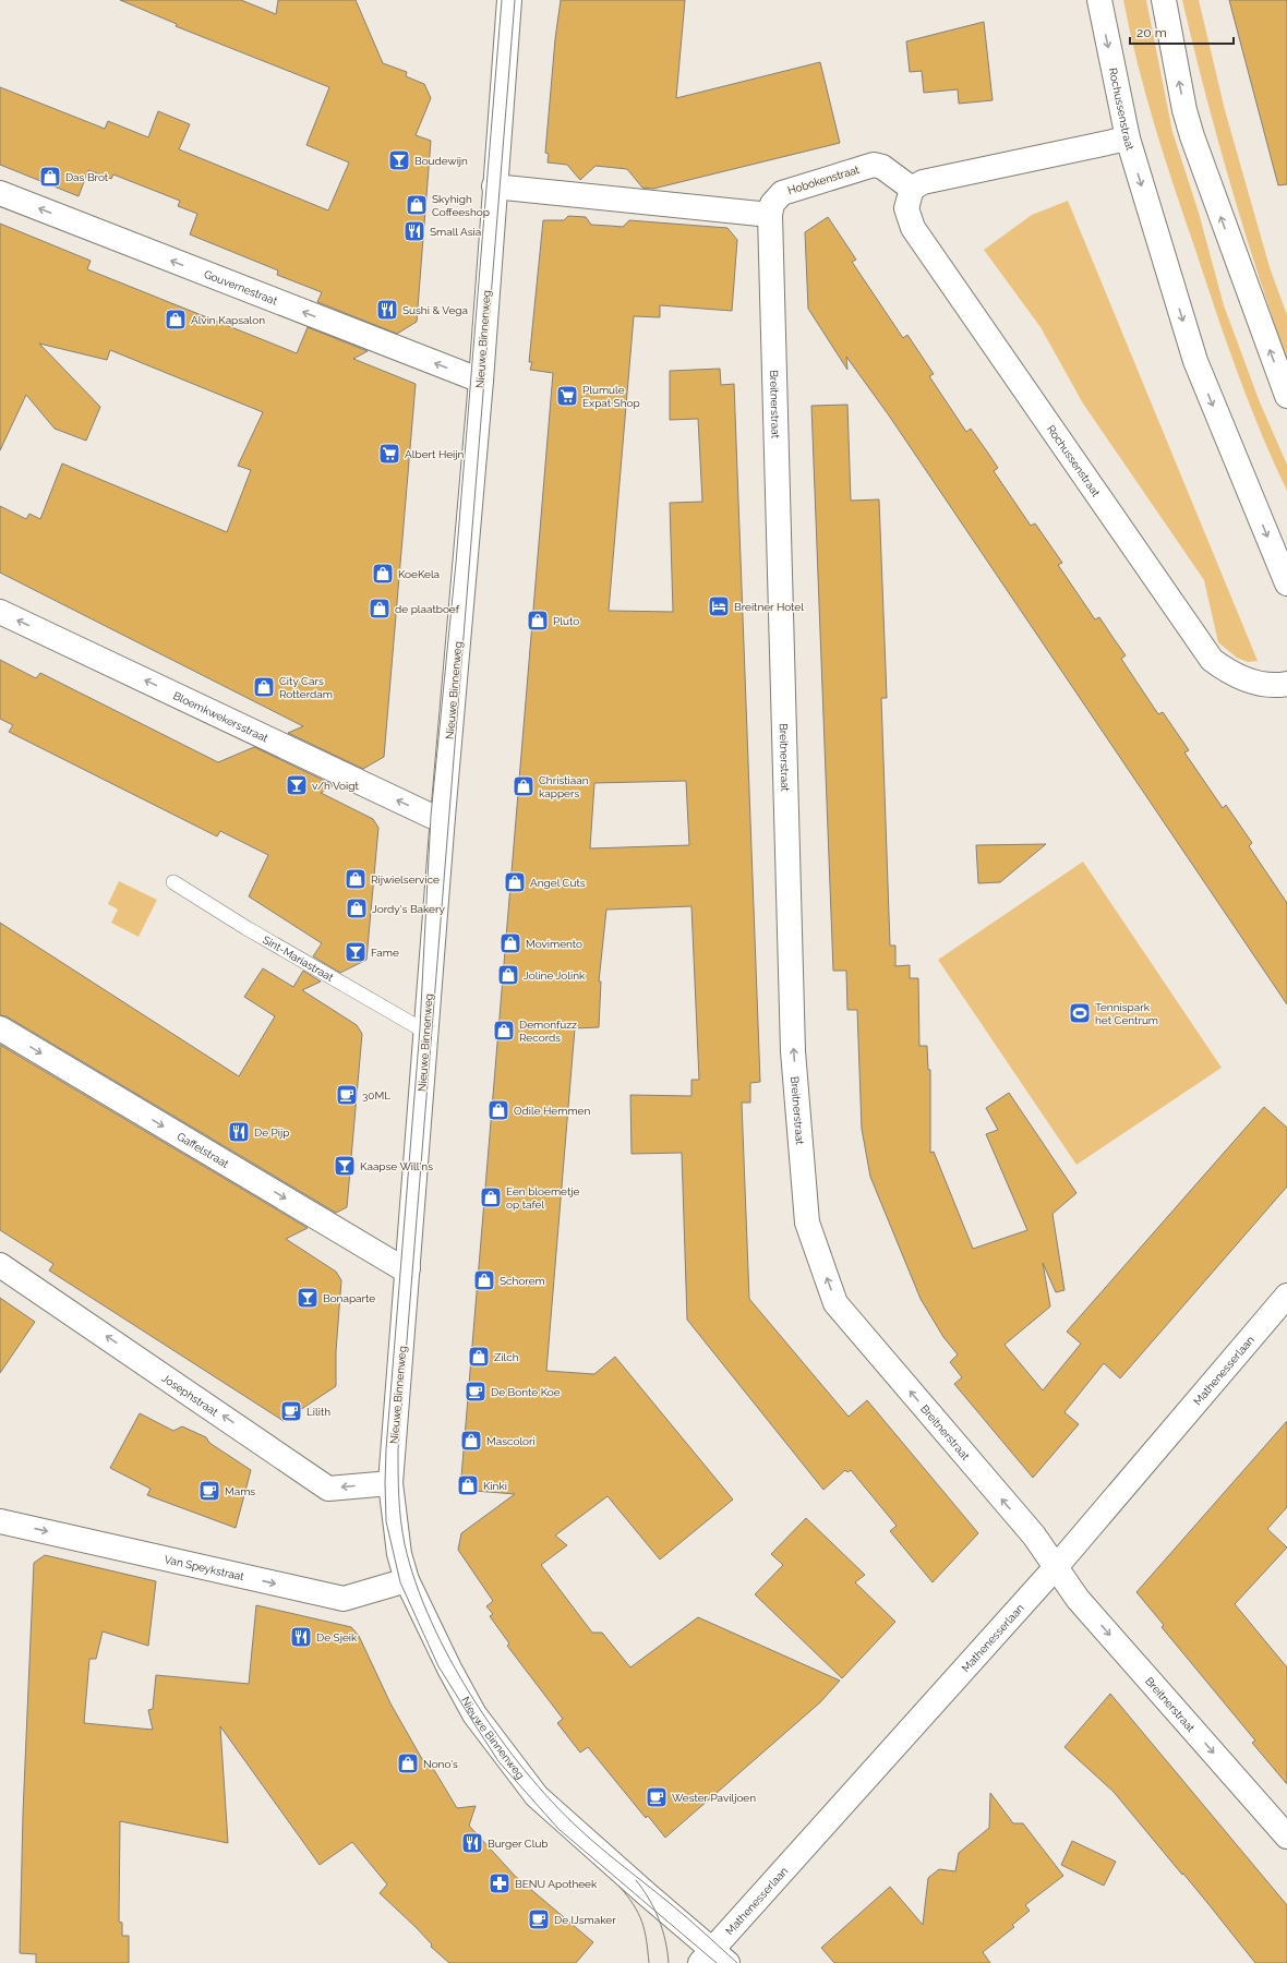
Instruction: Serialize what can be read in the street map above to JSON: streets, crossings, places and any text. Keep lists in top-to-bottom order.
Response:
{
  "streets": {
    "street": [
      "Rochussenstraat",
      "Hobokenstraat",
      "Gouvernestraat",
      "Nieuwe Binnenweg",
      "Breitnerstraat",
      "Bloemkwekersstraat",
      "Gaffelstraat",
      "Mathenesserlaan",
      "Josephstraat",
      "Van Speykstraat"
    ],
    "lane": ["Sint-Mariastraat"]
  },
  "crossings": [
    ["Rochussenstraat", "Hobokenstraat"],
    ["Hobokenstraat", "Breitnerstraat"],
    ["Gouvernestraat", "Nieuwe Binnenweg"],
    ["Nieuwe Binnenweg", "Bloemkwekersstraat"],
    ["Nieuwe Binnenweg", "Sint-Mariastraat"],
    ["Nieuwe Binnenweg", "Gaffelstraat"],
    ["Nieuwe Binnenweg", "Mathenesserlaan"],
    ["Nieuwe Binnenweg", "Josephstraat"],
    ["Nieuwe Binnenweg", "Van Speykstraat"],
    ["Breitnerstraat", "Mathenesserlaan"]
  ],
  "one_way": [
    "Gouvernestraat",
    "Bloemkwekersstraat",
    "Gaffelstraat",
    "Josephstraat",
    "Van Speykstraat"
  ],
  "places": {
    "bar": [
      "Boudewijn",
      "v/h Voigt",
      "Fame",
      "Kaapse Will'ns",
      "Bonaparte"
    ],
    "shop": [
      "Das Brot",
      "Skyhigh Coffeeshop",
      "Alvin Kapsalon",
      "KoeKela",
      "de plaatboef",
      "Pluto",
      "City Cars Rotterdam",
      "Christiaan kappers",
      "Rijwielservice",
      "Angel Cuts",
      "Jordy's Bakery",
      "Movimento",
      "Joline Jolink",
      "Demonfuzz Records",
      "Odile Hemmen",
      "Een bloemetje op tafel",
      "Schorem",
      "Zilch",
      "Mascolori",
      "Kinki",
      "Nono's"
    ],
    "restaurant": [
      "Small Asia",
      "Sushi & Vega",
      "De Pijp",
      "De Sjeik",
      "Burger Club"
    ],
    "supermarket": ["Plumule Expat Shop", "Albert Heijn"],
    "hotel": ["Breitner Hotel"],
    "sports": ["Tennispark het Centrum"],
    "cafe": [
      "30ML",
      "De Bonte Koe",
      "Lilith",
      "Mams",
      "Wester Paviljoen",
      "De IJsmaker"
    ],
    "pharmacy": ["BENU Apotheek"]
  },
  "scale_bar": "20 m"
}
